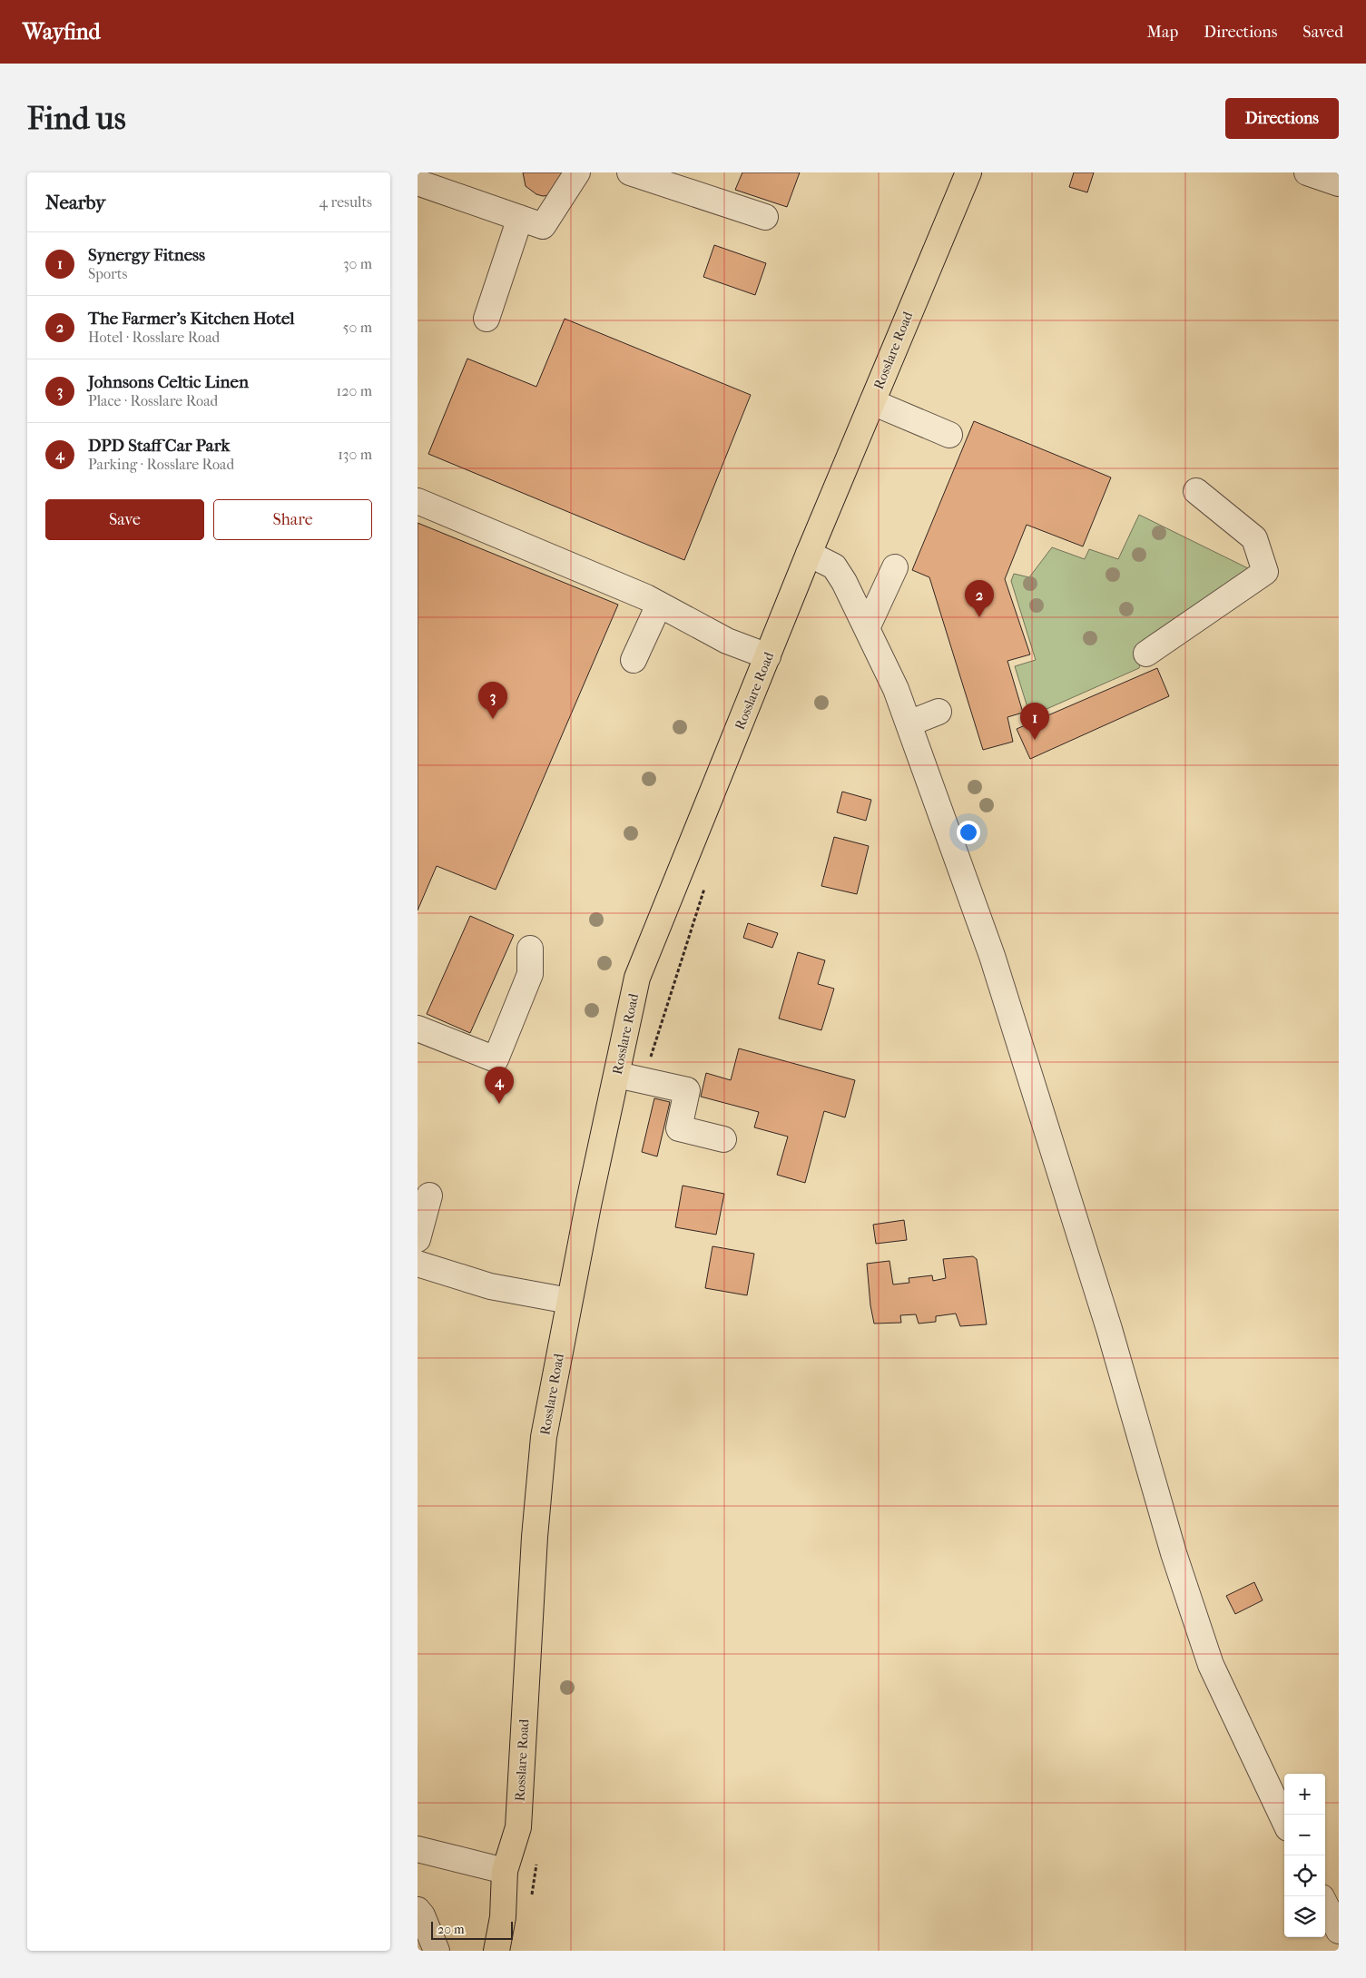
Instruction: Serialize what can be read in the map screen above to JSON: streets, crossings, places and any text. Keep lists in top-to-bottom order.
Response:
{
  "streets": {
    "main road": ["Rosslare Road"]
  },
  "scale_bar": "20 m",
  "page": {
    "header": "Wayfind",
    "nav": ["Map", "Directions", "Saved"],
    "buttons": [
      "Directions",
      ["Save", "Share"]
    ],
    "title": "Find us",
    "heading": ["Nearby", "4 results"],
    "list": [
      {
        "mark": "1",
        "name": "Synergy Fitness",
        "note": "Sports",
        "value": "30 m"
      },
      {
        "mark": "2",
        "name": "The Farmer's Kitchen Hotel",
        "note": "Hotel · Rosslare Road",
        "value": "50 m"
      },
      {
        "mark": "3",
        "name": "Johnsons Celtic Linen",
        "note": "Place · Rosslare Road",
        "value": "120 m"
      },
      {
        "mark": "4",
        "name": "DPD Staff Car Park",
        "note": "Parking · Rosslare Road",
        "value": "130 m"
      }
    ],
    "pins": [
      "2",
      "3",
      "1",
      "4"
    ],
    "map_buttons": ["+", "−"],
    "scale": "20 m"
  }
}
